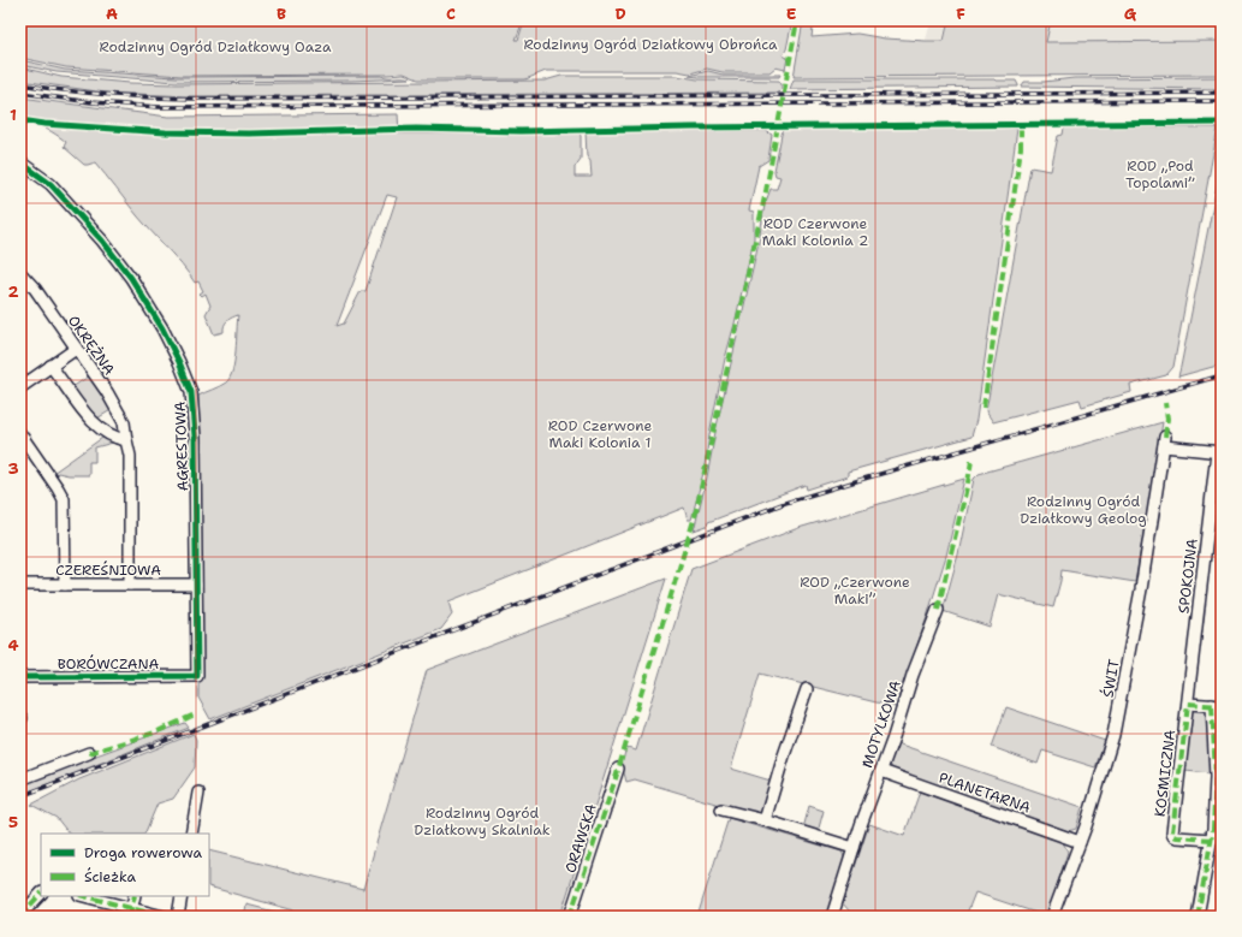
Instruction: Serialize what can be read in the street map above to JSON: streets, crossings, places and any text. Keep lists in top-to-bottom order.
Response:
{
  "streets": {
    "street": [
      "OKRĘŻNA",
      "AGRESTOWA",
      "CZEREŚNIOWA",
      "SPOKOJNA",
      "BORÓWCZANA",
      "ŚWIT",
      "MOTYLKOWA",
      "KOSMICZNA",
      "PLANETARNA",
      "ORAWSKA"
    ]
  },
  "crossings": [
    ["OKRĘŻNA", "CZEREŚNIOWA"],
    ["AGRESTOWA", "CZEREŚNIOWA"],
    ["AGRESTOWA", "BORÓWCZANA"],
    ["SPOKOJNA", "ŚWIT"],
    ["SPOKOJNA", "KOSMICZNA"],
    ["ŚWIT", "PLANETARNA"],
    ["MOTYLKOWA", "PLANETARNA"]
  ],
  "parks": [
    "Rodzinny Ogród Działkowy Obrońca",
    "Rodzinny Ogród Działkowy Oaza",
    "ROD „Pod Topolami”",
    "ROD Czerwone Maki Kolonia 2",
    "ROD Czerwone Maki Kolonia 1",
    "Rodzinny Ogród Działkowy Geolog",
    "ROD „Czerwone Maki”",
    "Rodzinny Ogród Działkowy Skalniak"
  ],
  "legend": ["Droga rowerowa", "Ścieżka"],
  "grid": {
    "columns": [
      "A",
      "B",
      "C",
      "D",
      "E",
      "F",
      "G"
    ],
    "rows": [
      "1",
      "2",
      "3",
      "4",
      "5"
    ]
  }
}
